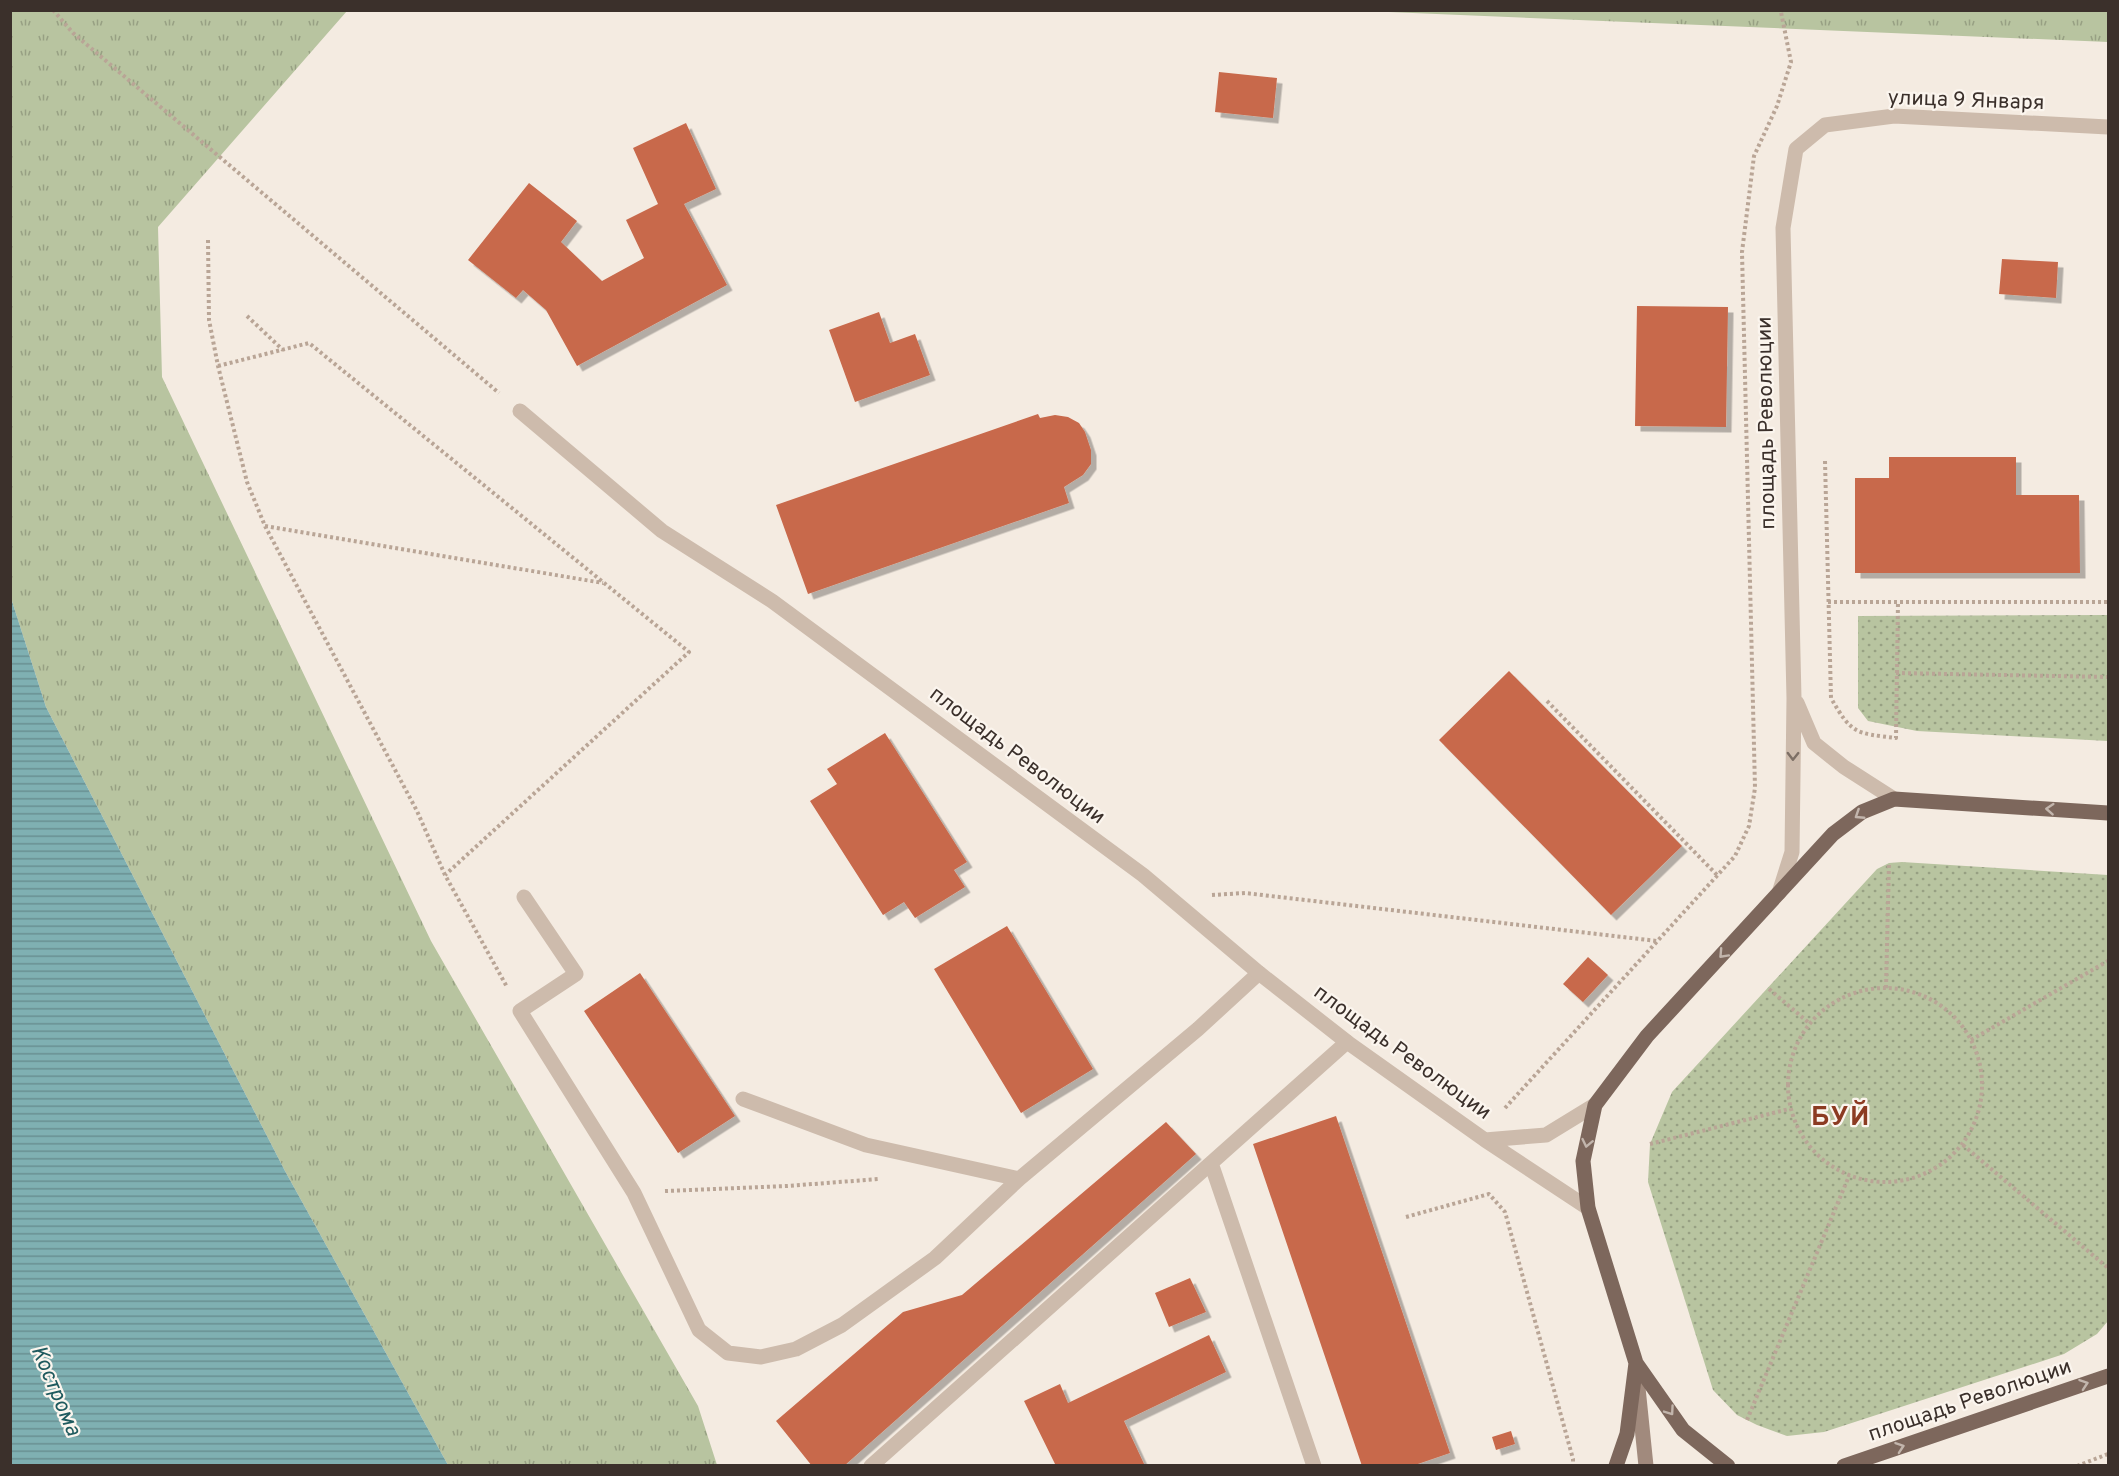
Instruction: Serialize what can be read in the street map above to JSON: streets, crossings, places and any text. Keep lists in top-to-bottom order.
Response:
{
  "streets": {
    "main road": ["площадь Революции"],
    "street": ["улица 9 Января"]
  },
  "crossings": [
    ["улица 9 Января", "площадь Революции"]
  ],
  "districts": ["БУЙ"],
  "water": ["Кострома"]
}
